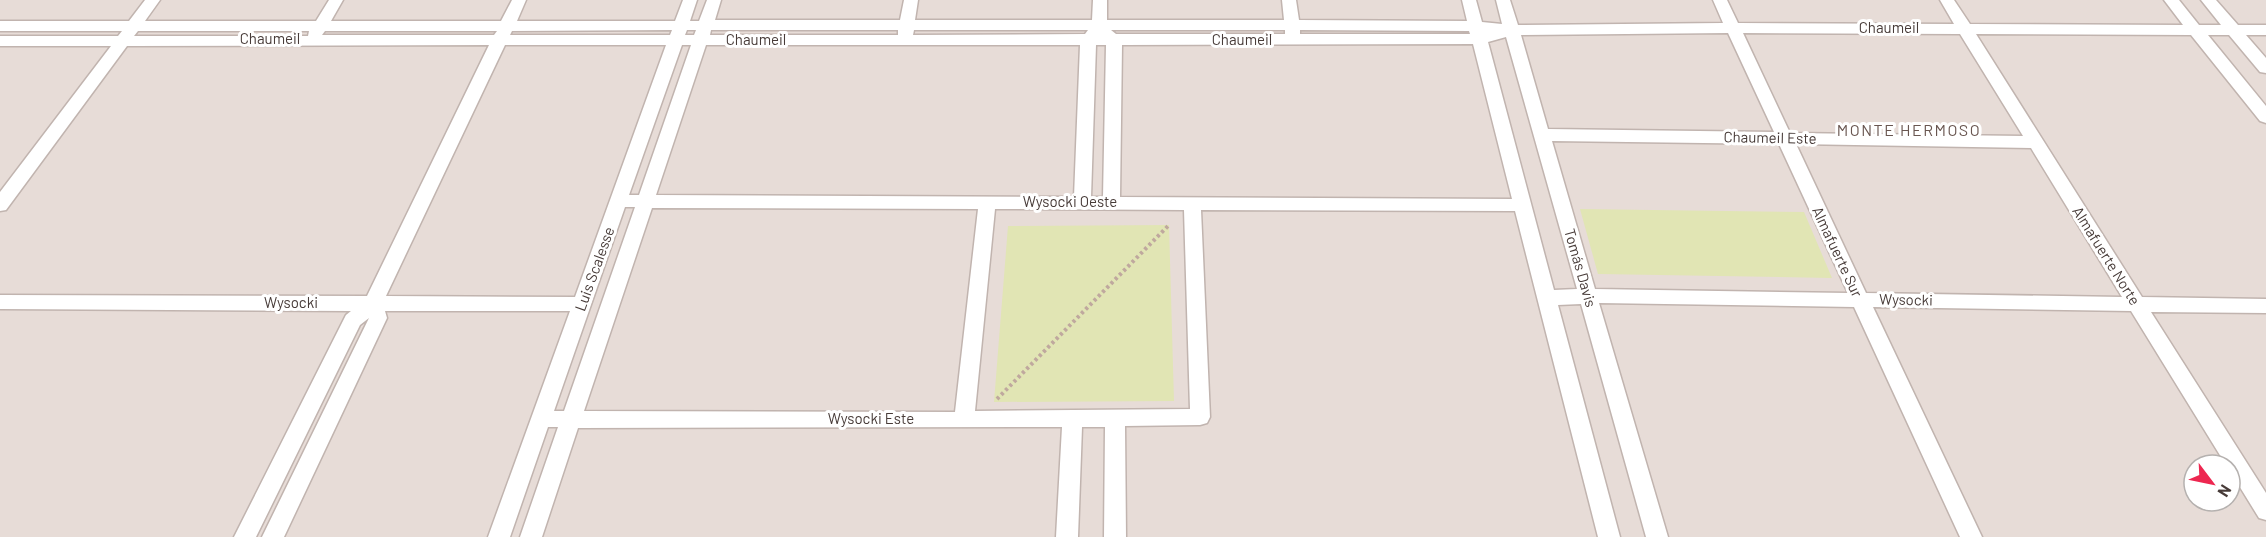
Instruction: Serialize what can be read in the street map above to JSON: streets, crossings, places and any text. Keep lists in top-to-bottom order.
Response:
{
  "streets": {
    "street": [
      "Chaumeil",
      "Chaumeil Este",
      "Wysocki Oeste",
      "Almafuerte Sur",
      "Almafuerte Norte",
      "Tomás Davis",
      "Luis Scalesse",
      "Wysocki",
      "Wysocki Este"
    ]
  },
  "crossings": [
    ["Chaumeil", "Almafuerte Sur"],
    ["Chaumeil", "Almafuerte Norte"],
    ["Chaumeil", "Tomás Davis"],
    ["Chaumeil", "Luis Scalesse"],
    ["Chaumeil Este", "Almafuerte Sur"],
    ["Chaumeil Este", "Almafuerte Norte"],
    ["Chaumeil Este", "Tomás Davis"],
    ["Wysocki Oeste", "Luis Scalesse"],
    ["Wysocki Oeste", "Wysocki Este"],
    ["Almafuerte Sur", "Wysocki"],
    ["Almafuerte Norte", "Wysocki"],
    ["Tomás Davis", "Wysocki"],
    ["Luis Scalesse", "Wysocki"],
    ["Luis Scalesse", "Wysocki Este"]
  ],
  "districts": ["MONTE HERMOSO"],
  "north": "bottom right"
}
